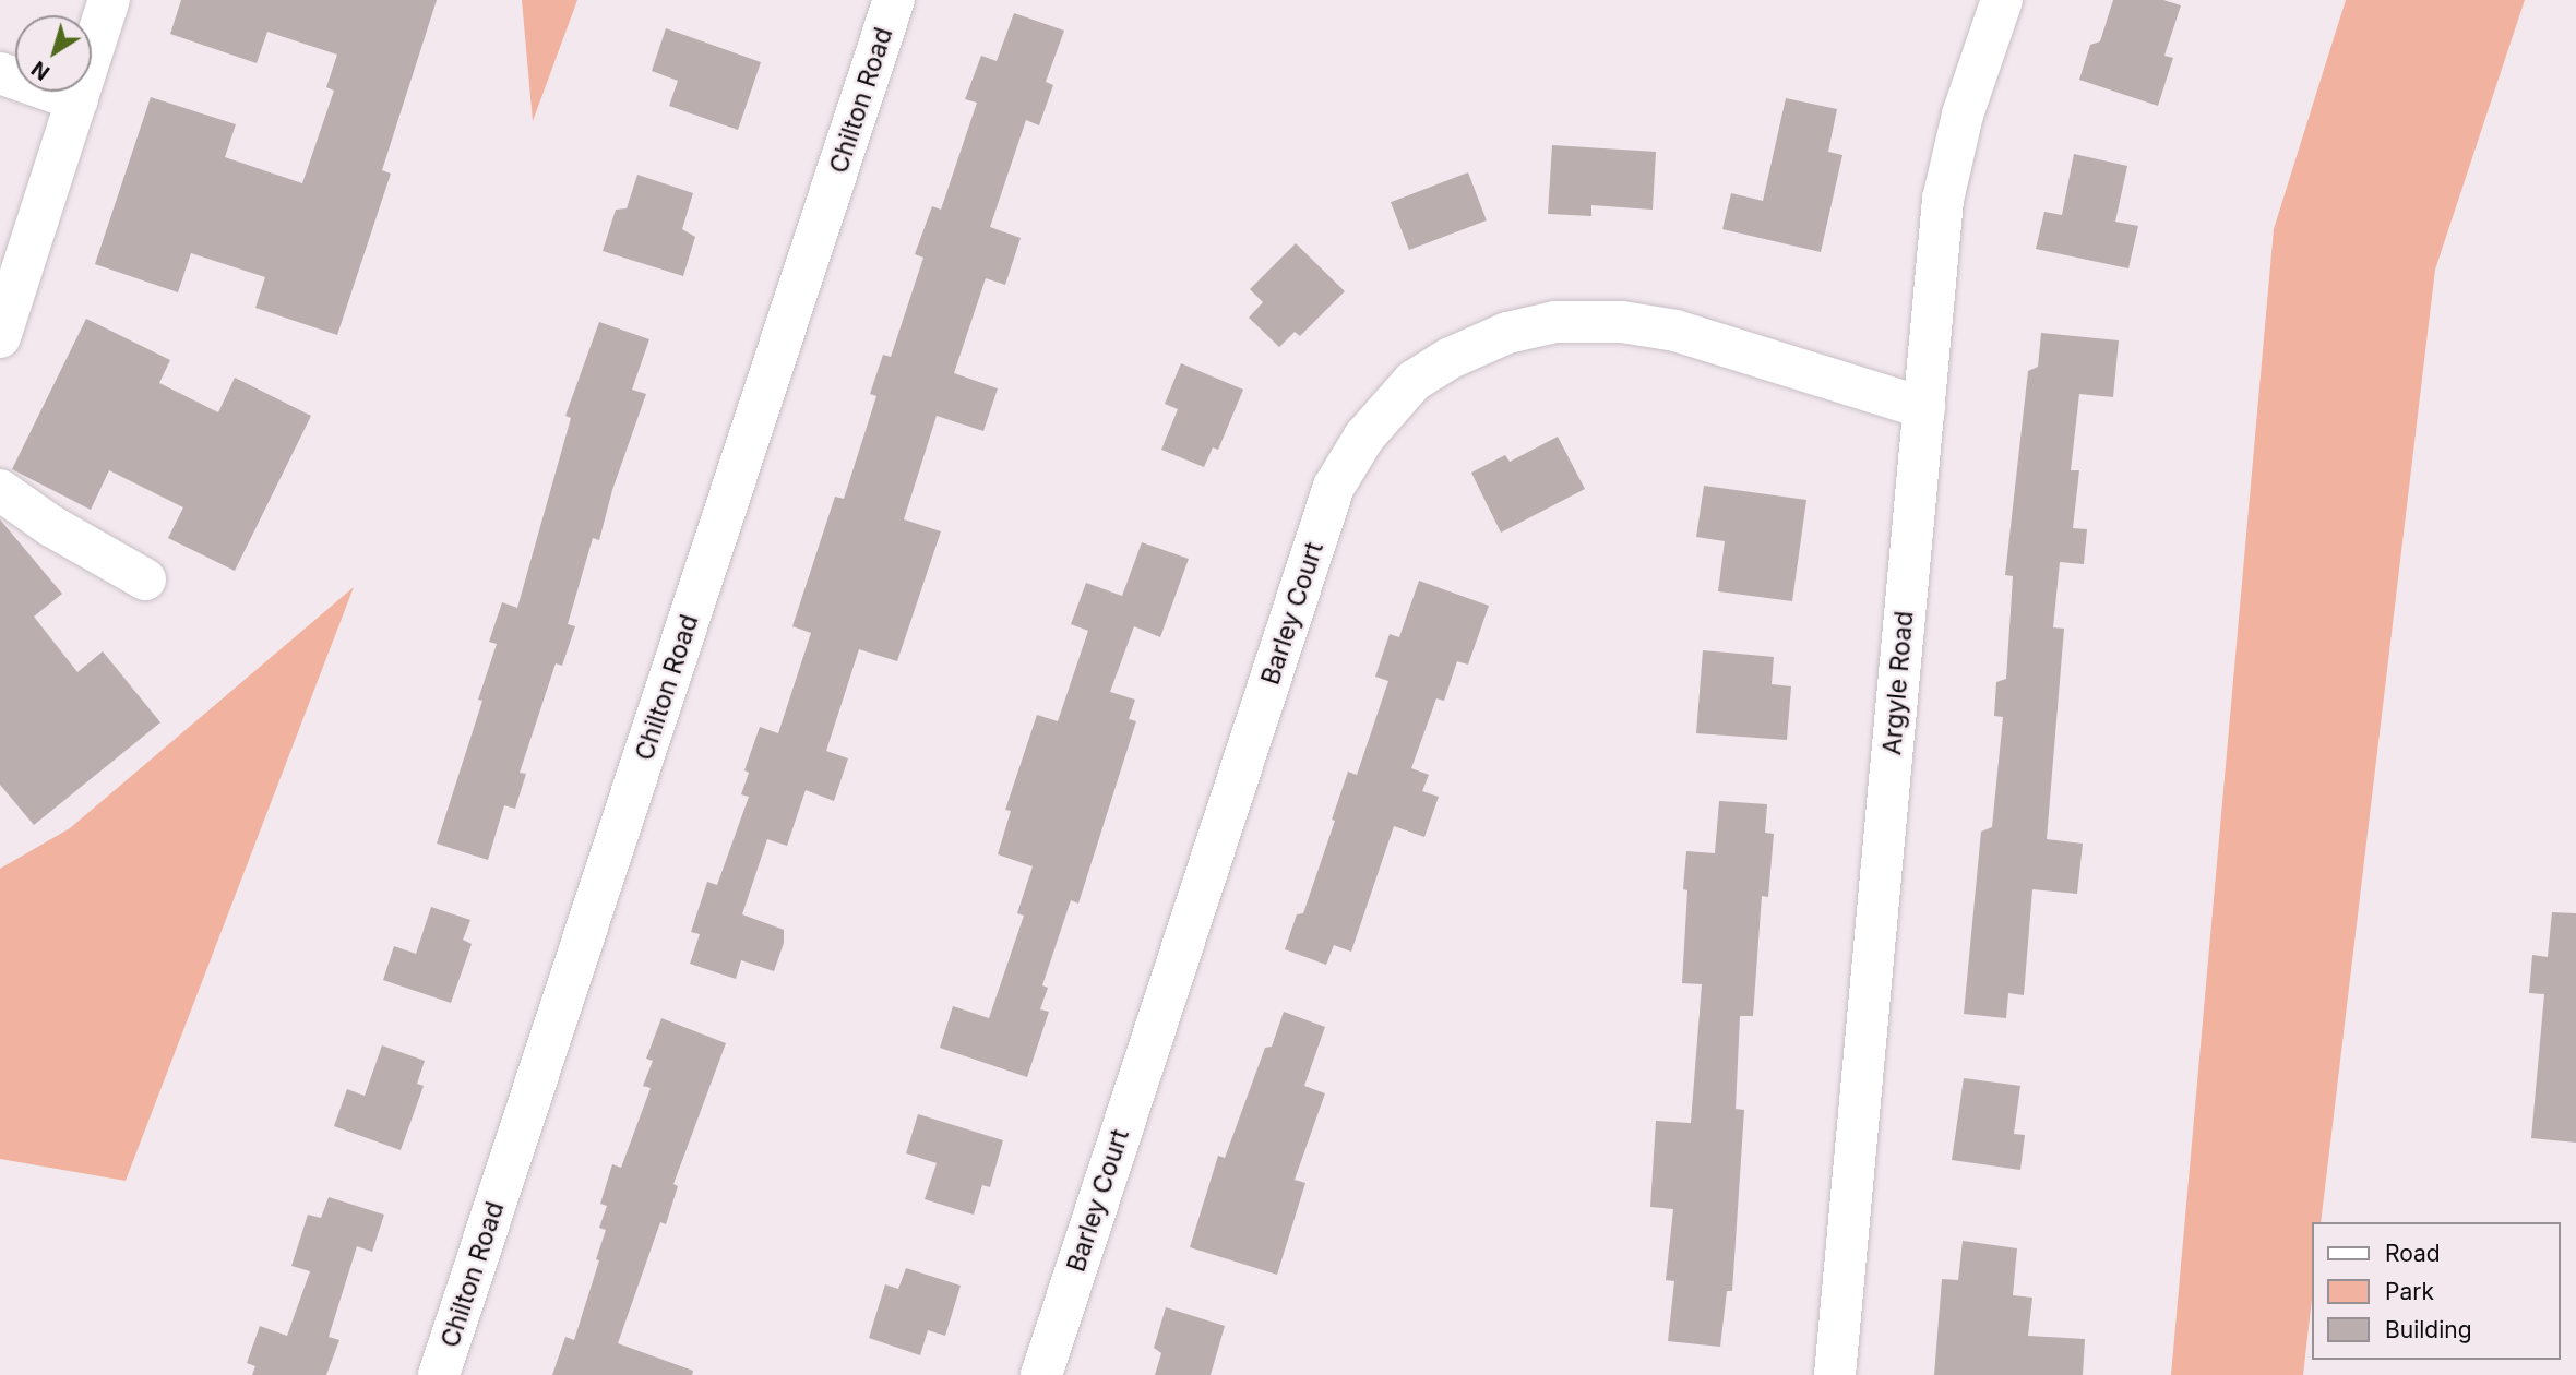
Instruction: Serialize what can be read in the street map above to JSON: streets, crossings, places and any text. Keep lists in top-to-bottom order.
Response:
{
  "streets": {
    "street": ["Chilton Road", "Barley Court", "Argyle Road"]
  },
  "crossings": [
    ["Barley Court", "Argyle Road"]
  ],
  "legend": ["Road", "Park", "Building"],
  "north": "bottom left"
}
